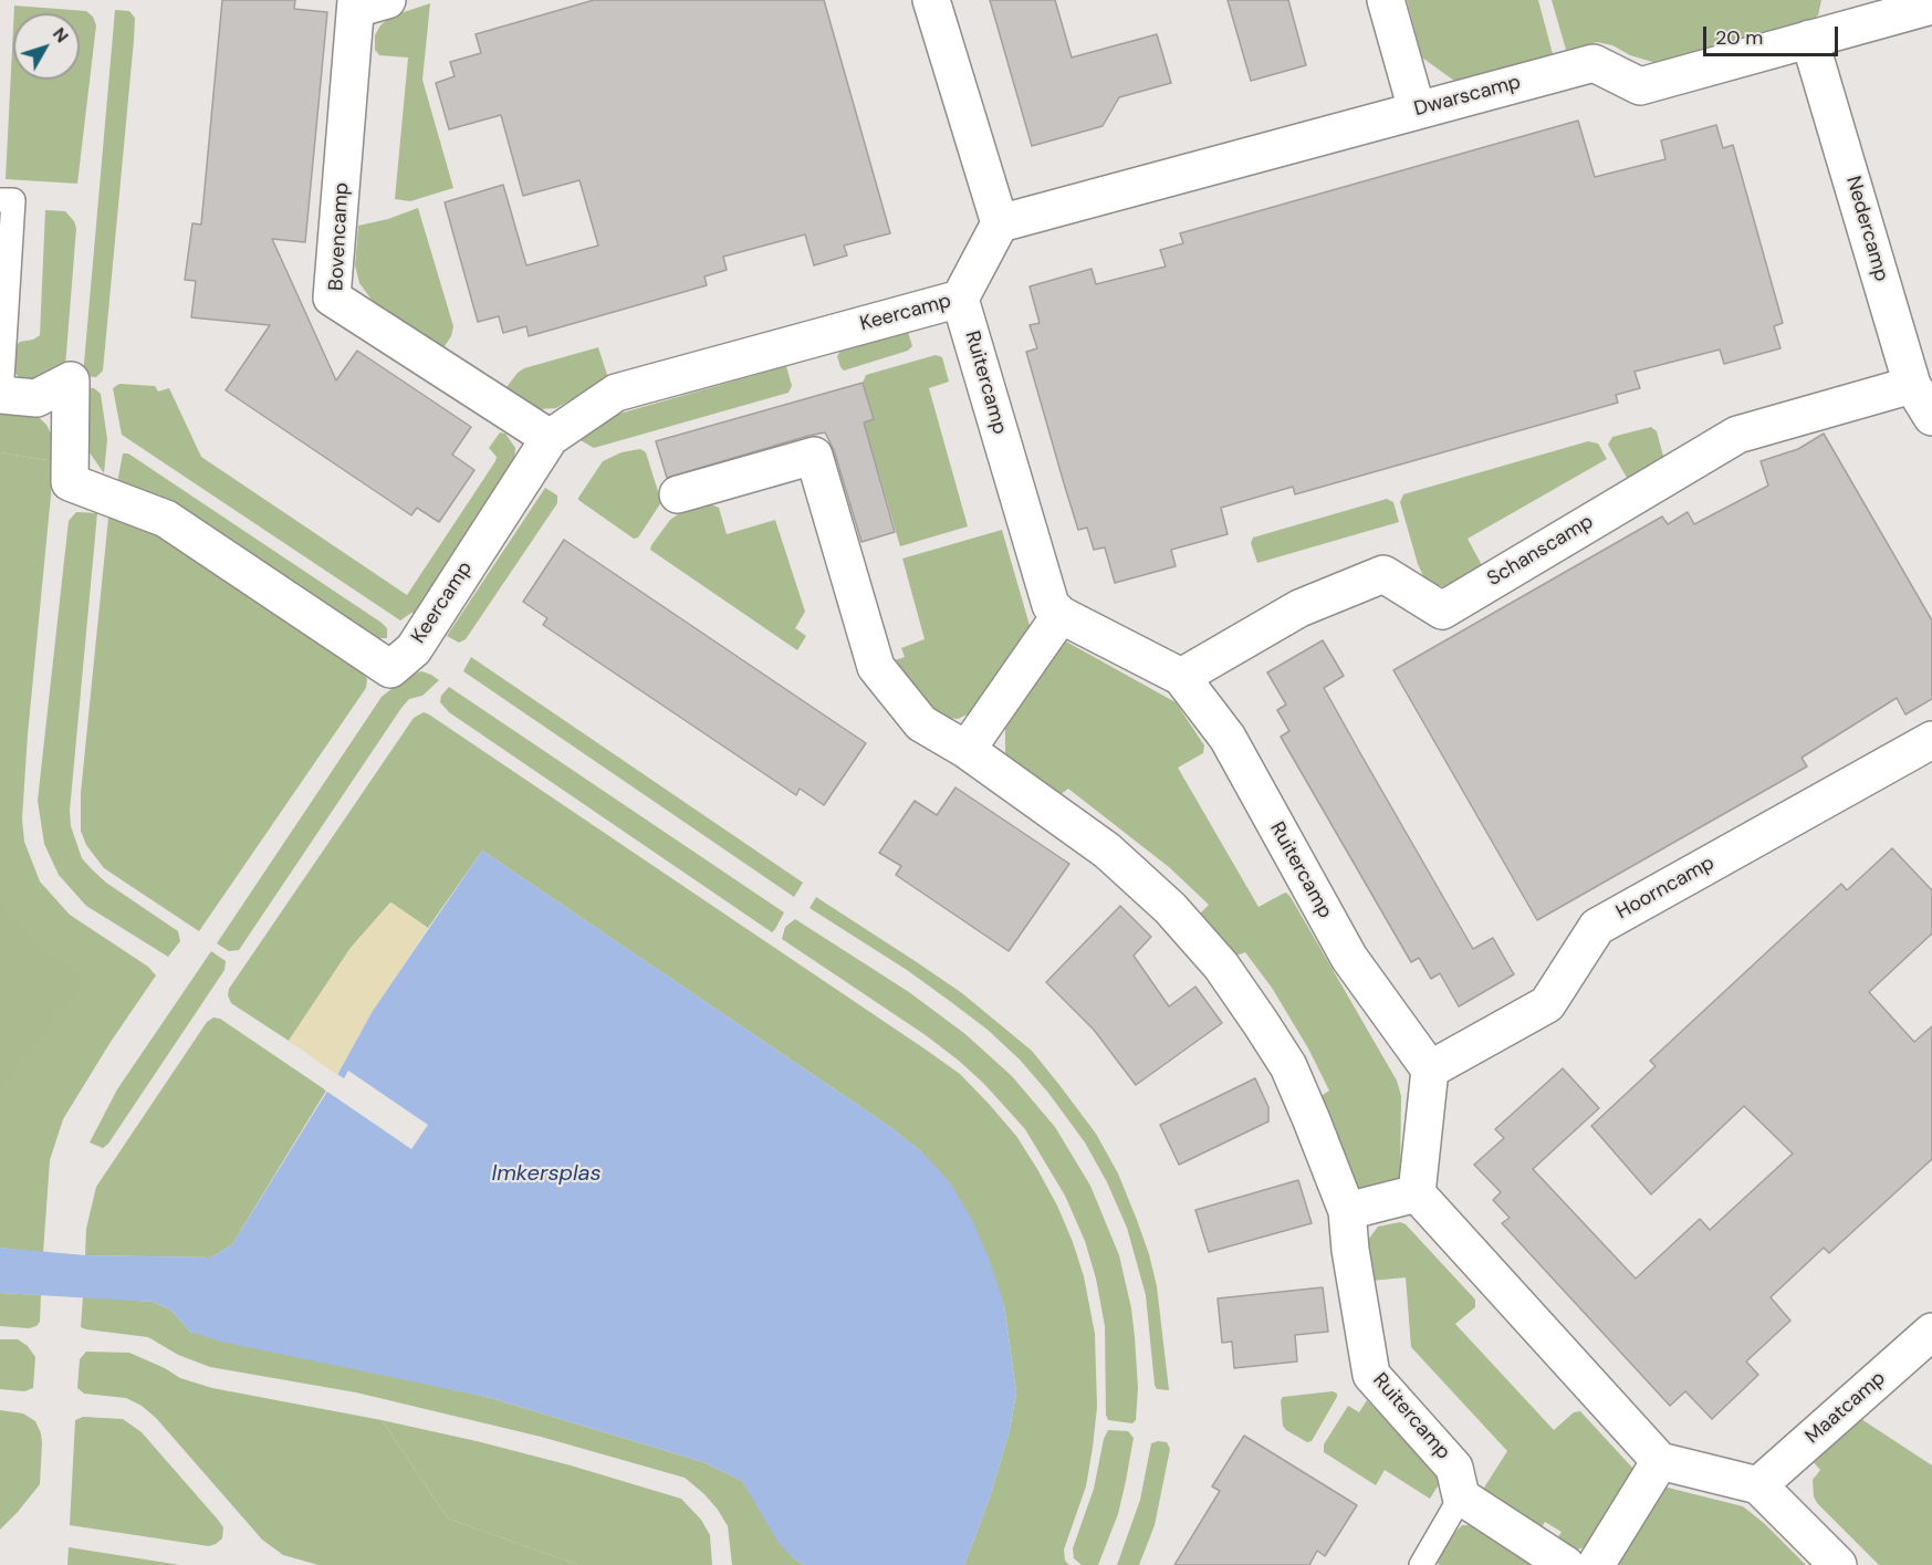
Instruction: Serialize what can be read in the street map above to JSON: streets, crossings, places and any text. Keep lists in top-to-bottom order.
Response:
{
  "streets": {
    "street": [
      "Dwarscamp",
      "Nedercamp",
      "Bovencamp",
      "Keercamp",
      "Ruitercamp",
      "Schanscamp",
      "Hoorncamp",
      "Maatcamp"
    ]
  },
  "crossings": [
    ["Dwarscamp", "Nedercamp"],
    ["Nedercamp", "Schanscamp"],
    ["Bovencamp", "Keercamp"],
    ["Keercamp", "Ruitercamp"],
    ["Ruitercamp", "Schanscamp"],
    ["Ruitercamp", "Hoorncamp"]
  ],
  "water": ["Imkersplas"],
  "scale_bar": "20 m",
  "north": "top right"
}
